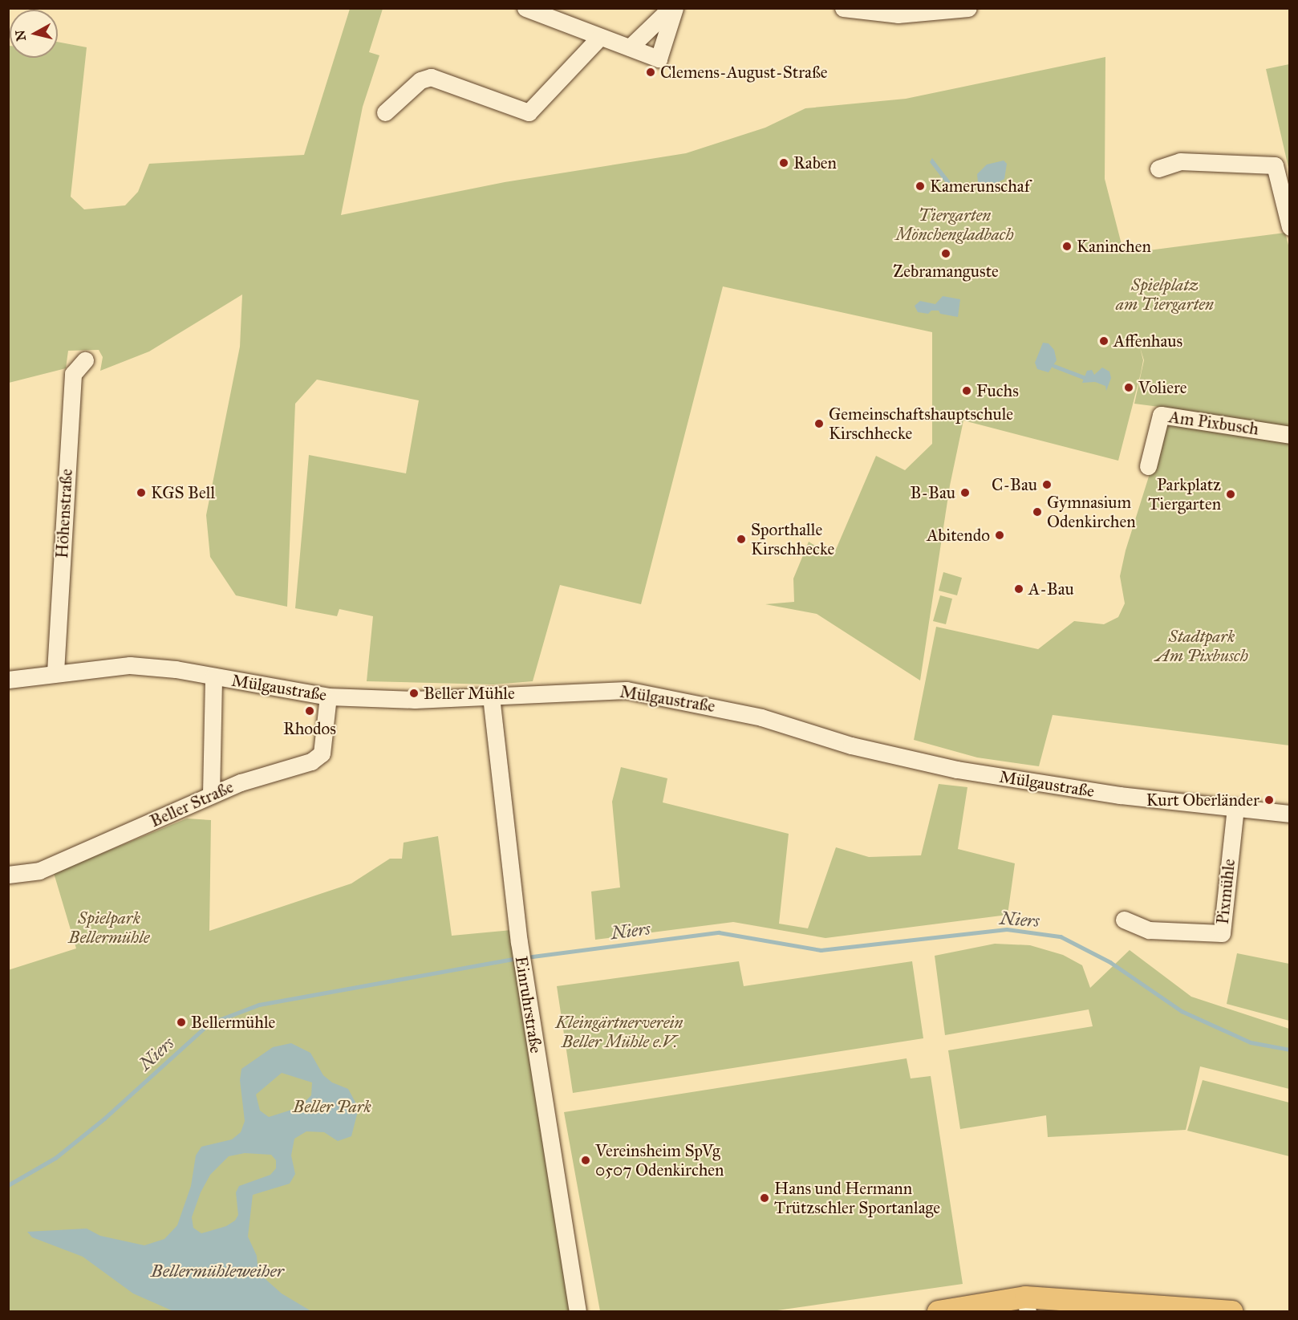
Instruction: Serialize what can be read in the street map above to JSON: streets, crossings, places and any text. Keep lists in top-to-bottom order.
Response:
{
  "streets": {
    "street": [
      "Am Pixbusch",
      "Höhenstraße",
      "Mülgaustraße",
      "Beller Straße",
      "Pixmühle",
      "Einruhrstraße"
    ]
  },
  "crossings": [
    ["Höhenstraße", "Mülgaustraße"],
    ["Mülgaustraße", "Beller Straße"],
    ["Mülgaustraße", "Pixmühle"],
    ["Mülgaustraße", "Einruhrstraße"]
  ],
  "water": ["Niers", "Bellermühleweiher"],
  "parks": [
    "Tiergarten Mönchengladbach",
    "Spielplatz am Tiergarten",
    "Stadtpark Am Pixbusch",
    "Spielpark Bellermühle",
    "Kleingärtnerverein Beller Mühle e.V.",
    "Beller Park"
  ],
  "places": [
    "Clemens-August-Straße",
    "Raben",
    "Kamerunschaf",
    "Kaninchen",
    "Zebramanguste",
    "Affenhaus",
    "Voliere",
    "Fuchs",
    "Gemeinschaftshauptschule Kirschhecke",
    "C-Bau",
    "KGS Bell",
    "B-Bau",
    "Parkplatz Tiergarten",
    "Gymnasium Odenkirchen",
    "Abitendo",
    "Sporthalle Kirschhecke",
    "A-Bau",
    "Beller Mühle",
    "Rhodos",
    "Kurt Oberländer",
    "Bellermühle",
    "Vereinsheim SpVg 0507 Odenkirchen",
    "Hans und Hermann Trützschler Sportanlage"
  ],
  "north": "left"
}
